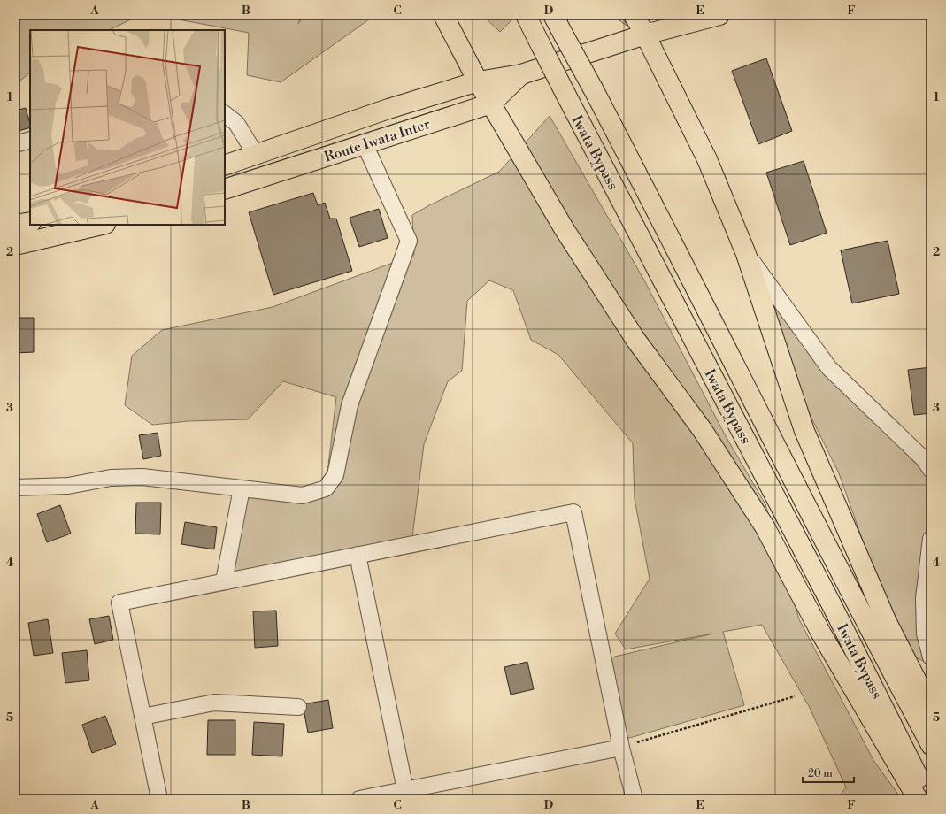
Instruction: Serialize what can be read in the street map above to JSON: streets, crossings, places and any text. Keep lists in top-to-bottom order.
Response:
{
  "streets": {
    "main road": ["Route Iwata Inter", "Iwata Bypass"]
  },
  "scale_bar": "20 m",
  "grid": {
    "columns": [
      "A",
      "B",
      "C",
      "D",
      "E",
      "F"
    ],
    "rows": [
      "1",
      "2",
      "3",
      "4",
      "5"
    ]
  }
}
